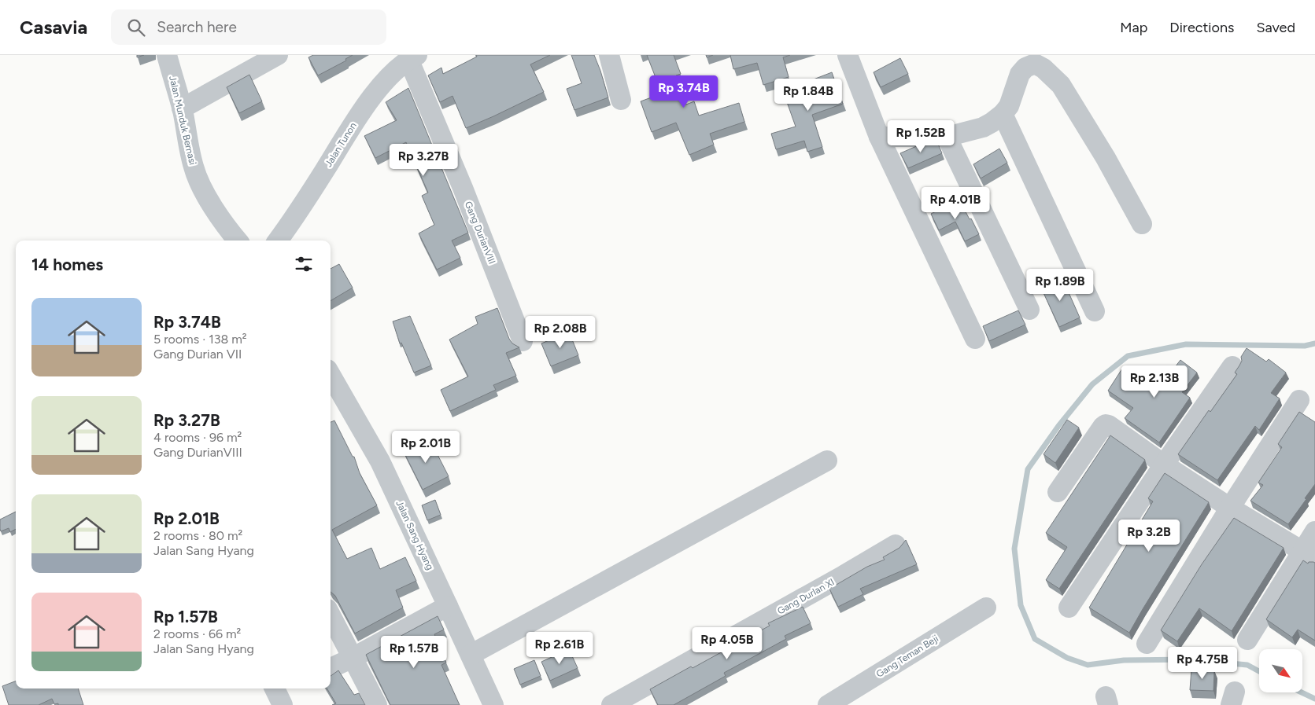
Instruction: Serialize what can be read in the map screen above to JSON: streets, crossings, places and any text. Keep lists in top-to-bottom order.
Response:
{
  "streets": {
    "street": [
      "Jalan Munduk Bernasi",
      "Jalan Tunon",
      "Gang DurianVIII",
      "Jalan Sang Hyang",
      "Gang DurIan XI",
      "Gang Teman Beji"
    ]
  },
  "crossings": [
    ["Jalan Tunon", "Gang DurianVIII"]
  ],
  "north": "bottom right",
  "page": {
    "header": "Casavia",
    "search": "Search here",
    "nav": ["Map", "Directions", "Saved"],
    "price": [
      "Rp 3.74B",
      "Rp 1.84B",
      "Rp 1.52B",
      "Rp 3.27B",
      "Rp 4.01B",
      "Rp 1.89B",
      "Rp 2.08B",
      "Rp 2.13B",
      "Rp 2.01B",
      "Rp 3.2B",
      "Rp 4.05B",
      "Rp 2.61B",
      "Rp 1.57B",
      "Rp 4.75B"
    ],
    "heading": "14 homes",
    "list": [
      {
        "name": "Rp 3.74B",
        "note": "5 rooms · 138 m² · Gang Durian VII"
      },
      {
        "name": "Rp 3.27B",
        "note": "4 rooms · 96 m² · Gang DurianVIII"
      },
      {
        "name": "Rp 2.01B",
        "note": "2 rooms · 80 m² · Jalan Sang Hyang"
      },
      {
        "name": "Rp 1.57B",
        "note": "2 rooms · 66 m² · Jalan Sang Hyang"
      }
    ]
  }
}
